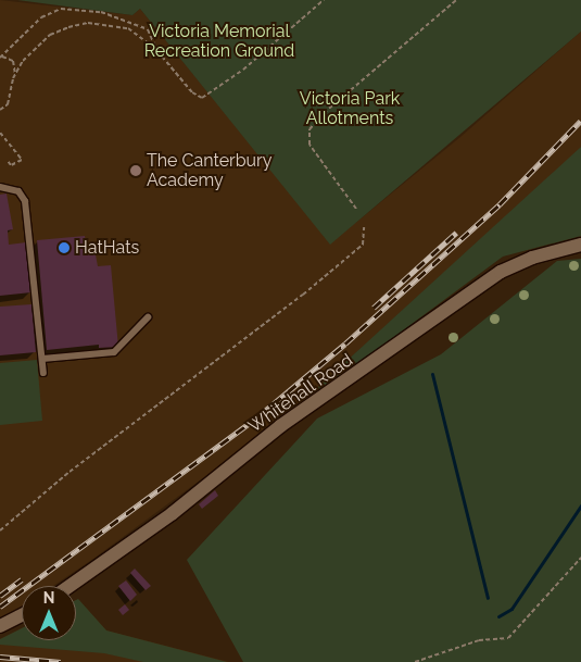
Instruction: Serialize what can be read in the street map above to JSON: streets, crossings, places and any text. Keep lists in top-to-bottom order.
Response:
{
  "streets": {
    "street": ["Whitehall Road"]
  },
  "parks": ["Victoria Memorial Recreation Ground", "Victoria Park Allotments"],
  "places": ["The Canterbury Academy", "HatHats"],
  "north": "top"
}
